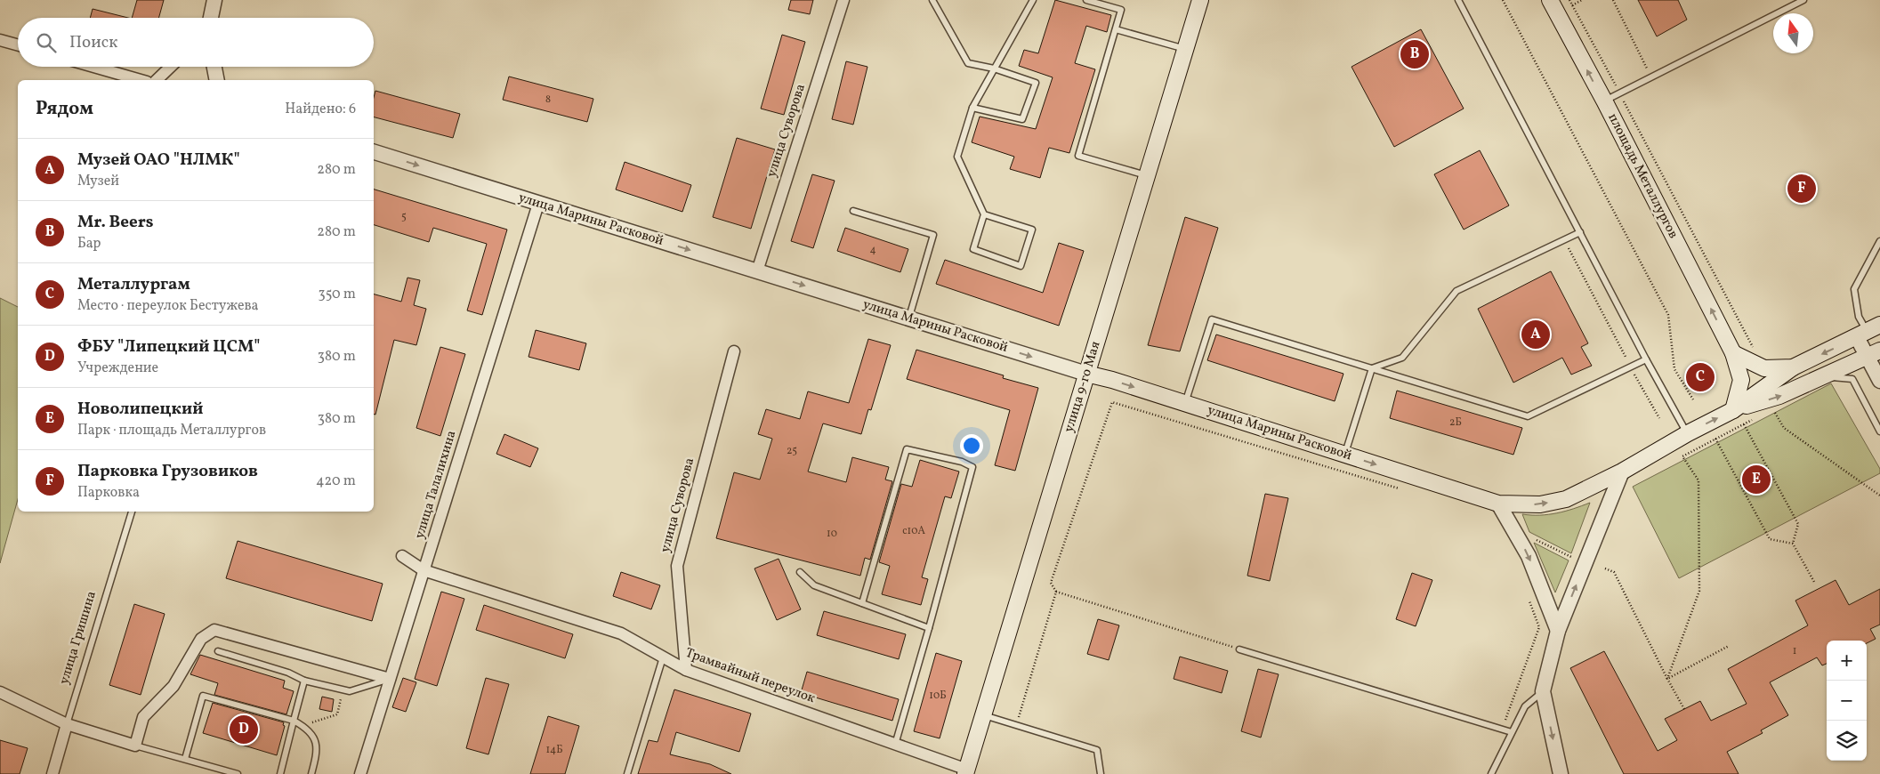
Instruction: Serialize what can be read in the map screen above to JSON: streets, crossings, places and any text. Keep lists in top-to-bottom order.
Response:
{
  "streets": {
    "main road": ["площадь Металлургов", "улица Марины Расковой", "улица 9-го Мая"],
    "street": [
      "улица Суворова",
      "улица Талалихина",
      "улица Гришина",
      "Трамвайный переулок"
    ]
  },
  "crossings": [
    ["улица Суворова", "улица Марины Расковой"],
    ["улица Суворова", "Трамвайный переулок"],
    ["улица Марины Расковой", "улица 9-го Мая"],
    ["улица Марины Расковой", "улица Талалихина"],
    ["улица 9-го Мая", "Трамвайный переулок"],
    ["улица Талалихина", "Трамвайный переулок"]
  ],
  "one_way": ["площадь Металлургов", "улица Марины Расковой"],
  "house_numbers": [
    "8",
    "5",
    "4",
    "2Б",
    "25",
    "с10А",
    "10",
    "1",
    "10Б",
    "14Б"
  ],
  "north": "top",
  "page": {
    "search": "Поиск",
    "pins": [
      "B",
      "F",
      "A",
      "C",
      "E",
      "D"
    ],
    "heading": ["Рядом", "Найдено: 6"],
    "list": [
      {
        "mark": "A",
        "name": "Музей ОАО \"НЛМК\"",
        "note": "Музей",
        "value": "280 m"
      },
      {
        "mark": "B",
        "name": "Mr. Beers",
        "note": "Бар",
        "value": "280 m"
      },
      {
        "mark": "C",
        "name": "Металлургам",
        "note": "Место · переулок Бестужева",
        "value": "350 m"
      },
      {
        "mark": "D",
        "name": "ФБУ \"Липецкий ЦСМ\"",
        "note": "Учреждение",
        "value": "380 m"
      },
      {
        "mark": "E",
        "name": "Новолипецкий",
        "note": "Парк · площадь Металлургов",
        "value": "380 m"
      },
      {
        "mark": "F",
        "name": "Парковка Грузовиков",
        "note": "Парковка",
        "value": "420 m"
      }
    ],
    "map_buttons": ["+", "−"]
  }
}
